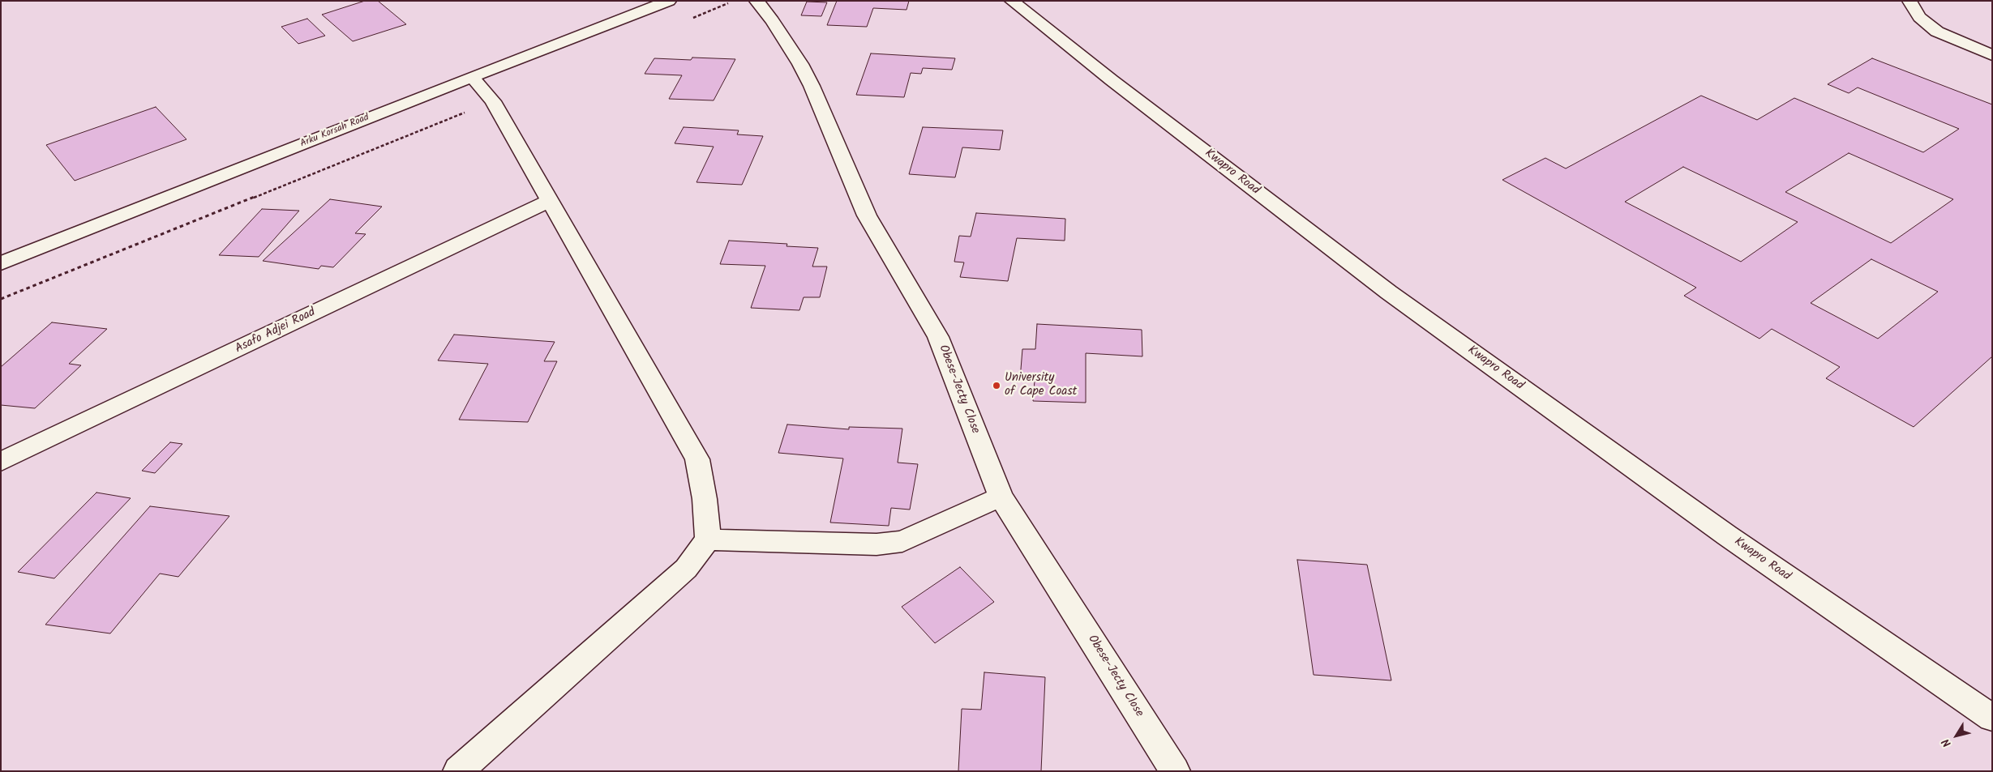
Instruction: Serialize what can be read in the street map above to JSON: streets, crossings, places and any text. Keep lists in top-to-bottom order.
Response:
{
  "streets": {
    "street": [
      "Arku Korsah Road",
      "Kwapro Road",
      "Asafo Adjei Road",
      "Obese-Jecty Close"
    ]
  },
  "places": ["University of Cape Coast"],
  "north": "bottom left"
}
